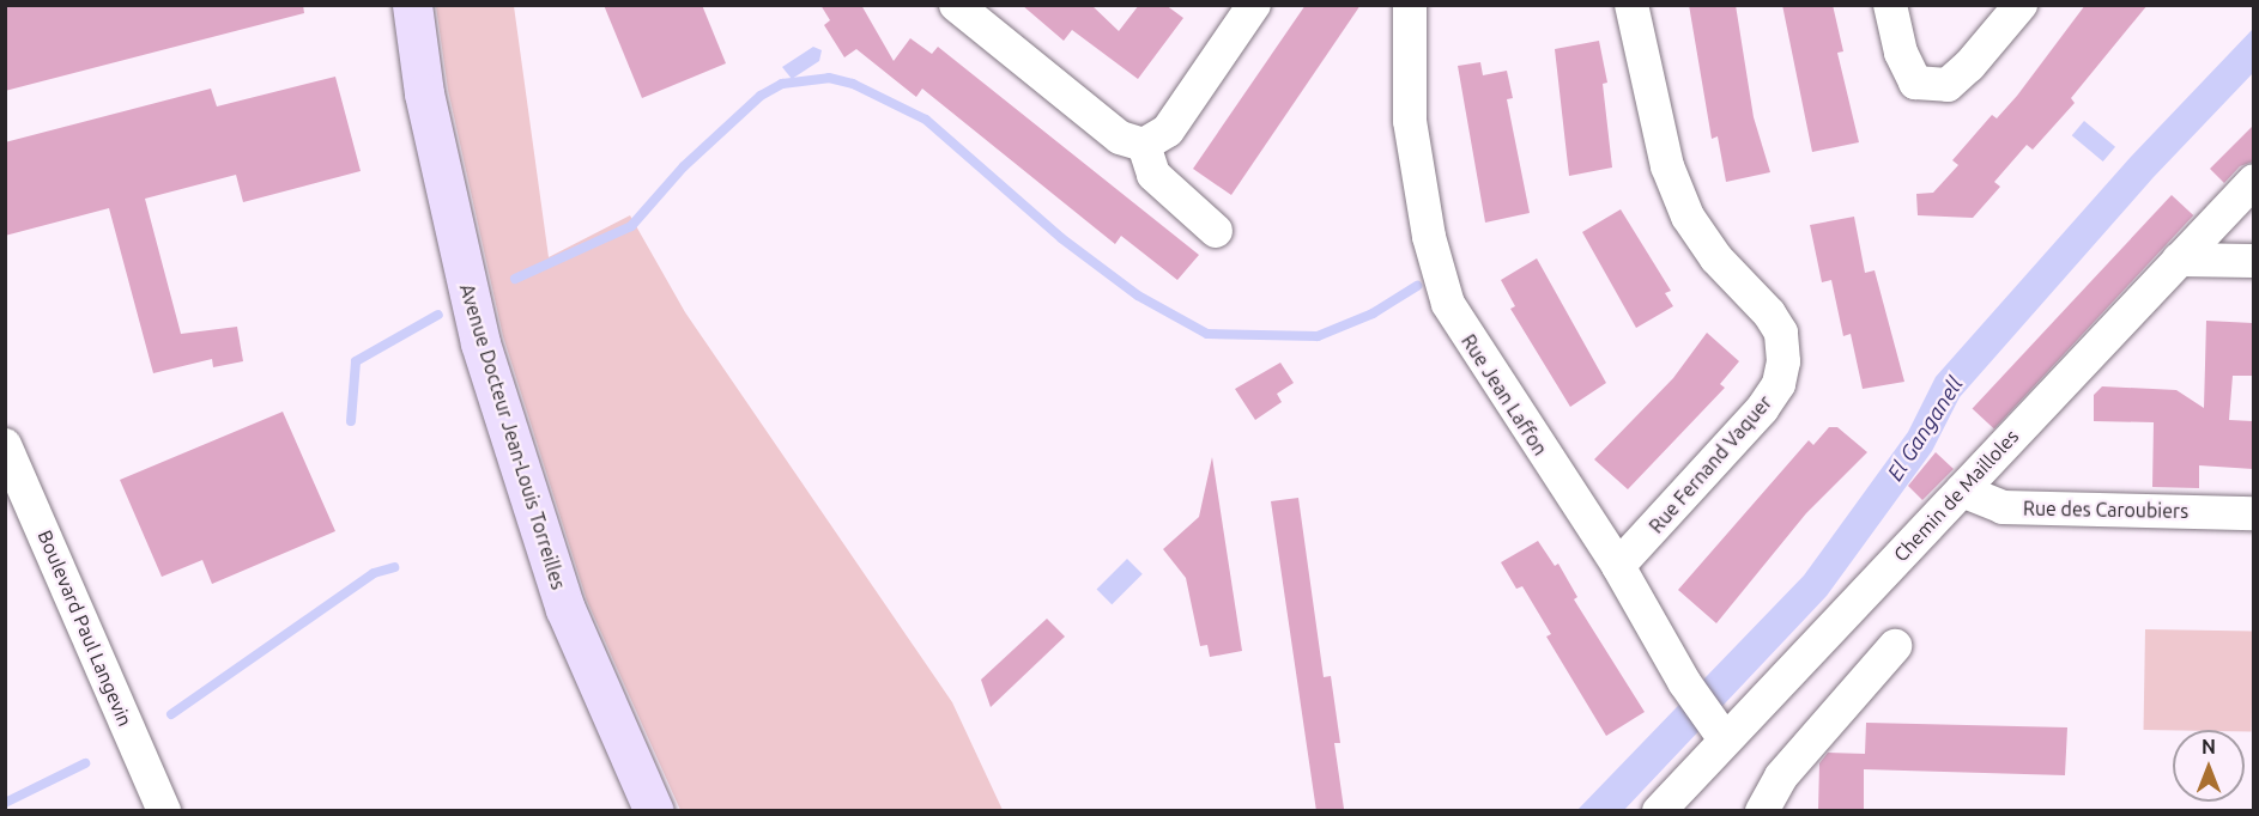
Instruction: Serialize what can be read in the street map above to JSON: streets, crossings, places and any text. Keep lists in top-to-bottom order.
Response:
{
  "streets": {
    "main road": ["Avenue Docteur Jean-Louis Torreilles"],
    "street": [
      "Rue Jean Laffon",
      "Rue Fernand Vaquer",
      "Chemin de Mailloles",
      "Rue des Caroubiers",
      "Boulevard Paul Langevin"
    ]
  },
  "crossings": [
    ["Rue Jean Laffon", "Rue Fernand Vaquer"],
    ["Rue Jean Laffon", "Chemin de Mailloles"],
    ["Chemin de Mailloles", "Rue des Caroubiers"]
  ],
  "water": ["El Ganganell"],
  "north": "top"
}
